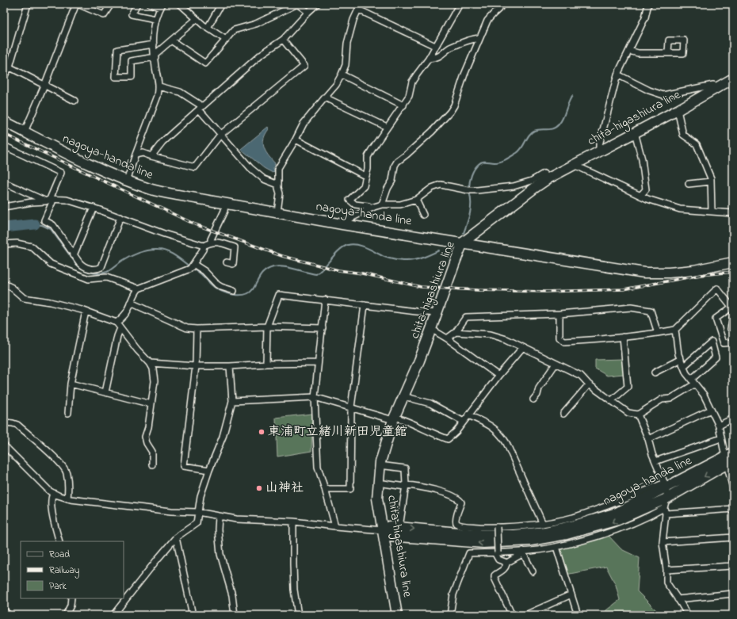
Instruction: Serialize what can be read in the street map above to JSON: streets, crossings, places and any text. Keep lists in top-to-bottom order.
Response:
{
  "streets": {
    "main road": ["chita-higashiura line", "nagoya-handa line"]
  },
  "crossings": [
    ["chita-higashiura line", "nagoya-handa line"]
  ],
  "places": ["東浦町立緒川新田児童館", "山神社"],
  "legend": ["Road", "Railway", "Park"]
}
